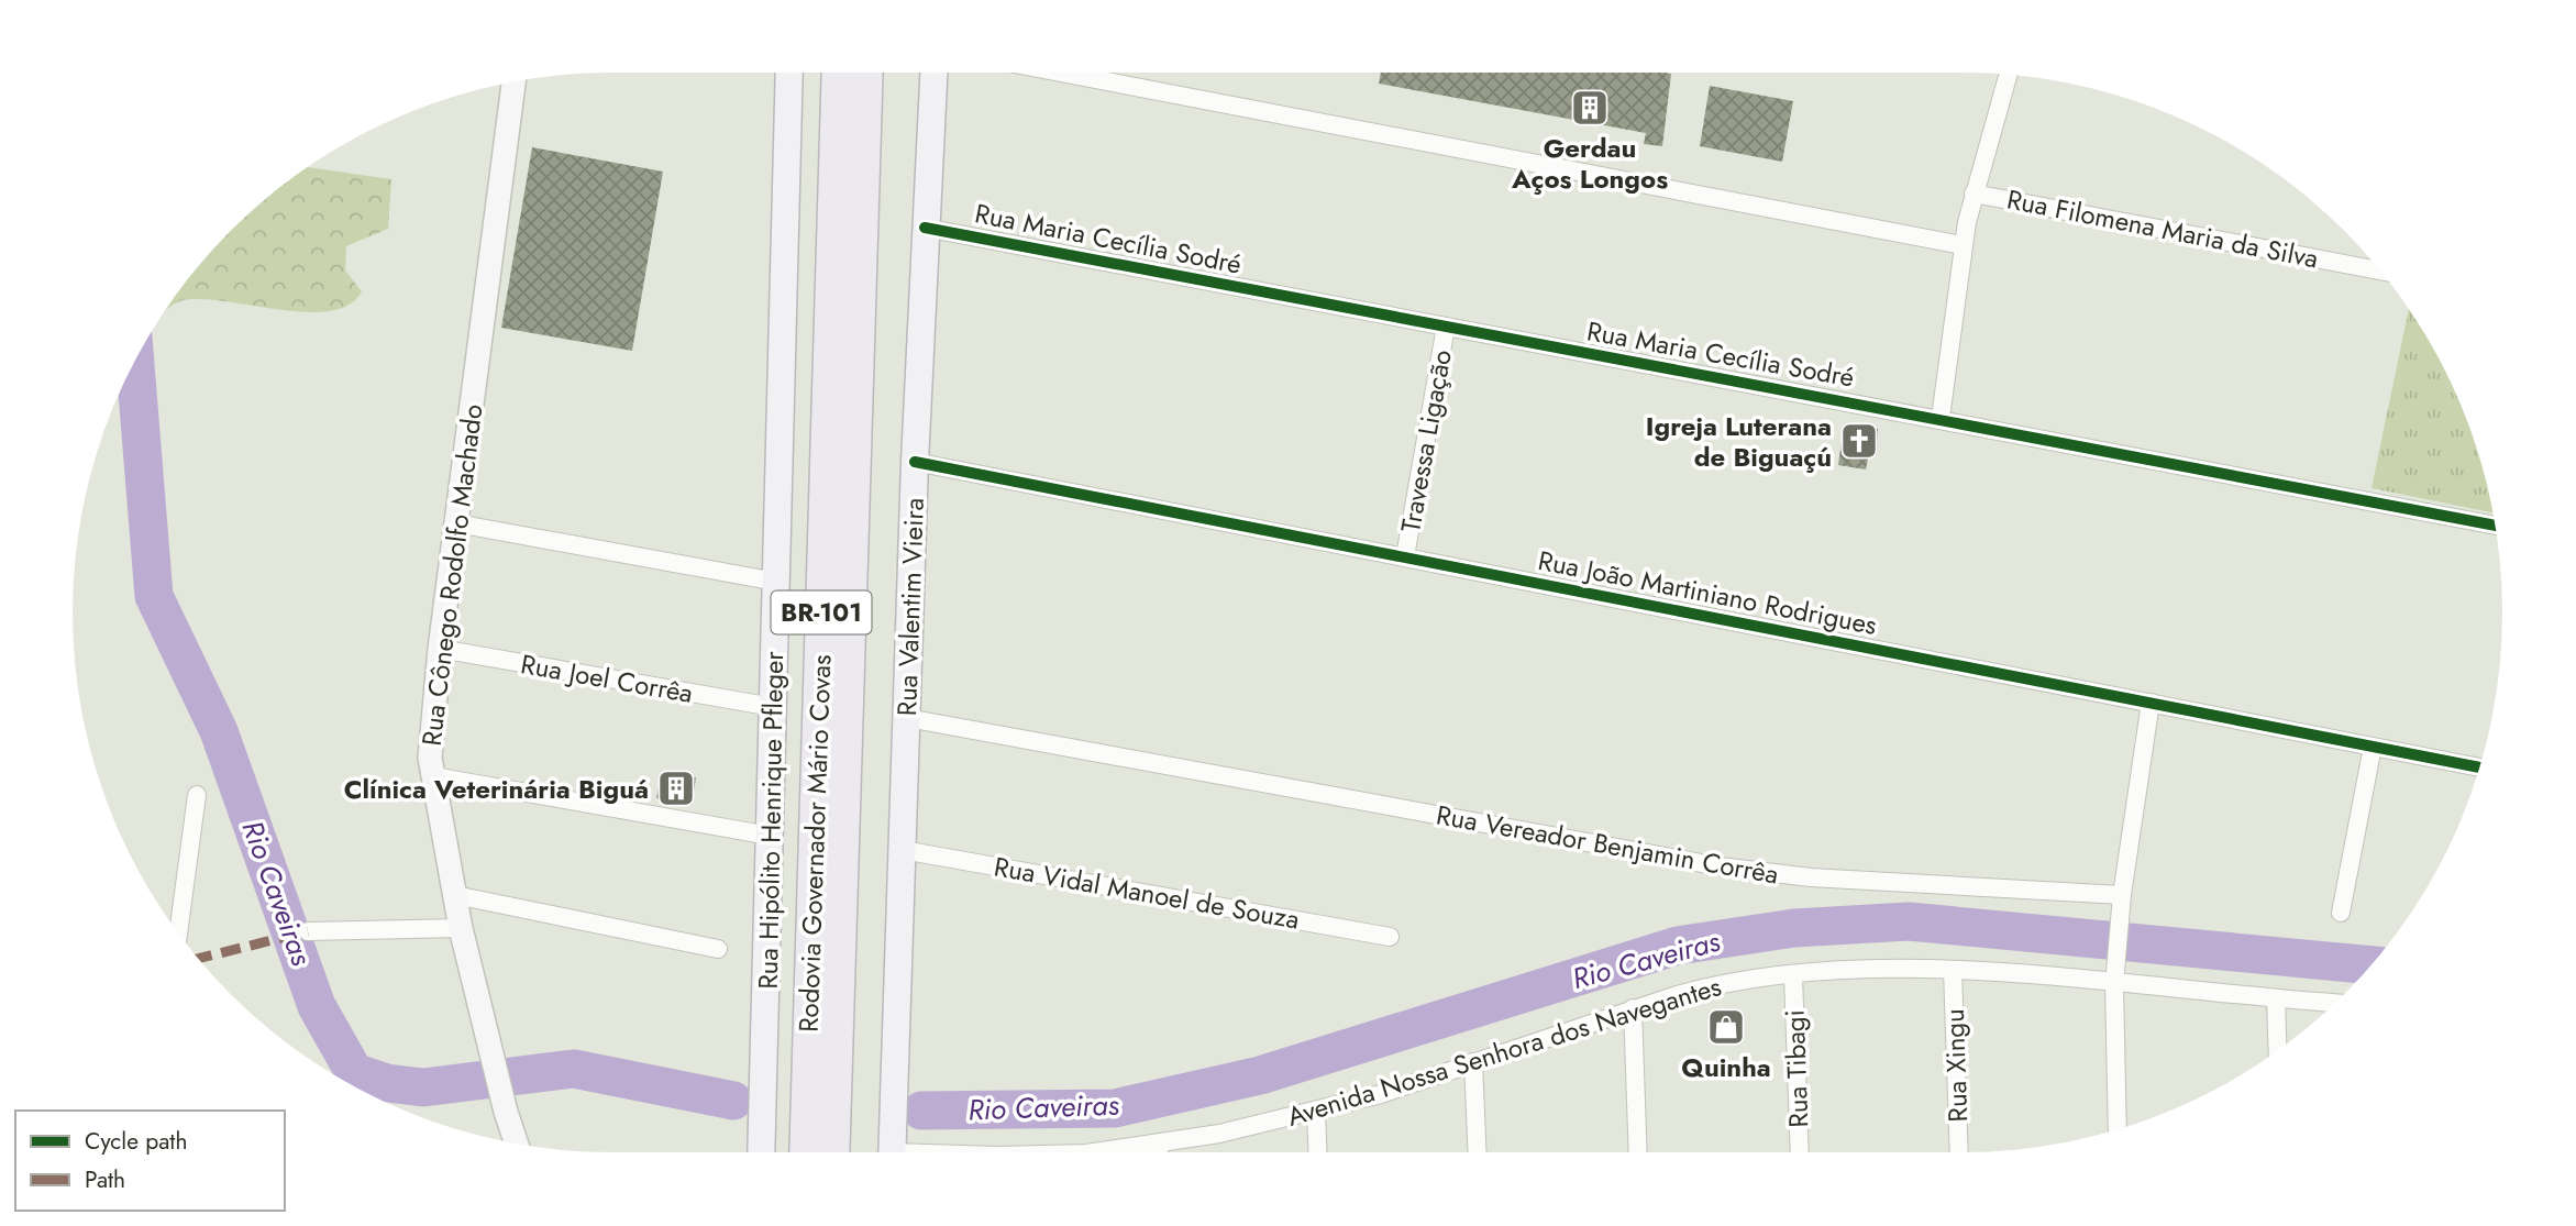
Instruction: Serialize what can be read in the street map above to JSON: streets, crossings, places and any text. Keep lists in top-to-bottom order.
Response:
{
  "streets": {
    "highway": ["BR-101", "Rodovia Governador Mário Covas"],
    "main road": ["Rua Cônego Rodolfo Machado", "Rua Valentim Vieira", "Rua Hipólito Henrique Pfleger"],
    "street": [
      "Rua Filomena Maria da Silva",
      "Rua Maria Cecília Sodré",
      "Travessa Ligação",
      "Rua João Martiniano Rodrigues",
      "Rua Joel Corrêa",
      "Rua Vereador Benjamin Corrêa",
      "Rua Vidal Manoel de Souza",
      "Avenida Nossa Senhora dos Navegantes",
      "Rua Xingu",
      "Rua Tibagi"
    ]
  },
  "crossings": [
    ["Rua Maria Cecília Sodré", "Travessa Ligação"],
    ["Rua Maria Cecília Sodré", "Rua Valentim Vieira"],
    ["Travessa Ligação", "Rua João Martiniano Rodrigues"],
    ["Rua Cônego Rodolfo Machado", "Rua Joel Corrêa"],
    ["Rua João Martiniano Rodrigues", "Rua Valentim Vieira"],
    ["Rua Valentim Vieira", "Rua Vereador Benjamin Corrêa"],
    ["Rua Valentim Vieira", "Rua Vidal Manoel de Souza"],
    ["Rua Joel Corrêa", "Rua Hipólito Henrique Pfleger"],
    ["Avenida Nossa Senhora dos Navegantes", "Rua Xingu"],
    ["Avenida Nossa Senhora dos Navegantes", "Rua Tibagi"]
  ],
  "water": ["Rio Caveiras"],
  "places": {
    "building": ["Gerdau Aços Longos", "Clínica Veterinária Biguá"],
    "church": ["Igreja Luterana de Biguaçú"],
    "shop": ["Quinha"]
  },
  "legend": ["Cycle path", "Path"]
}
